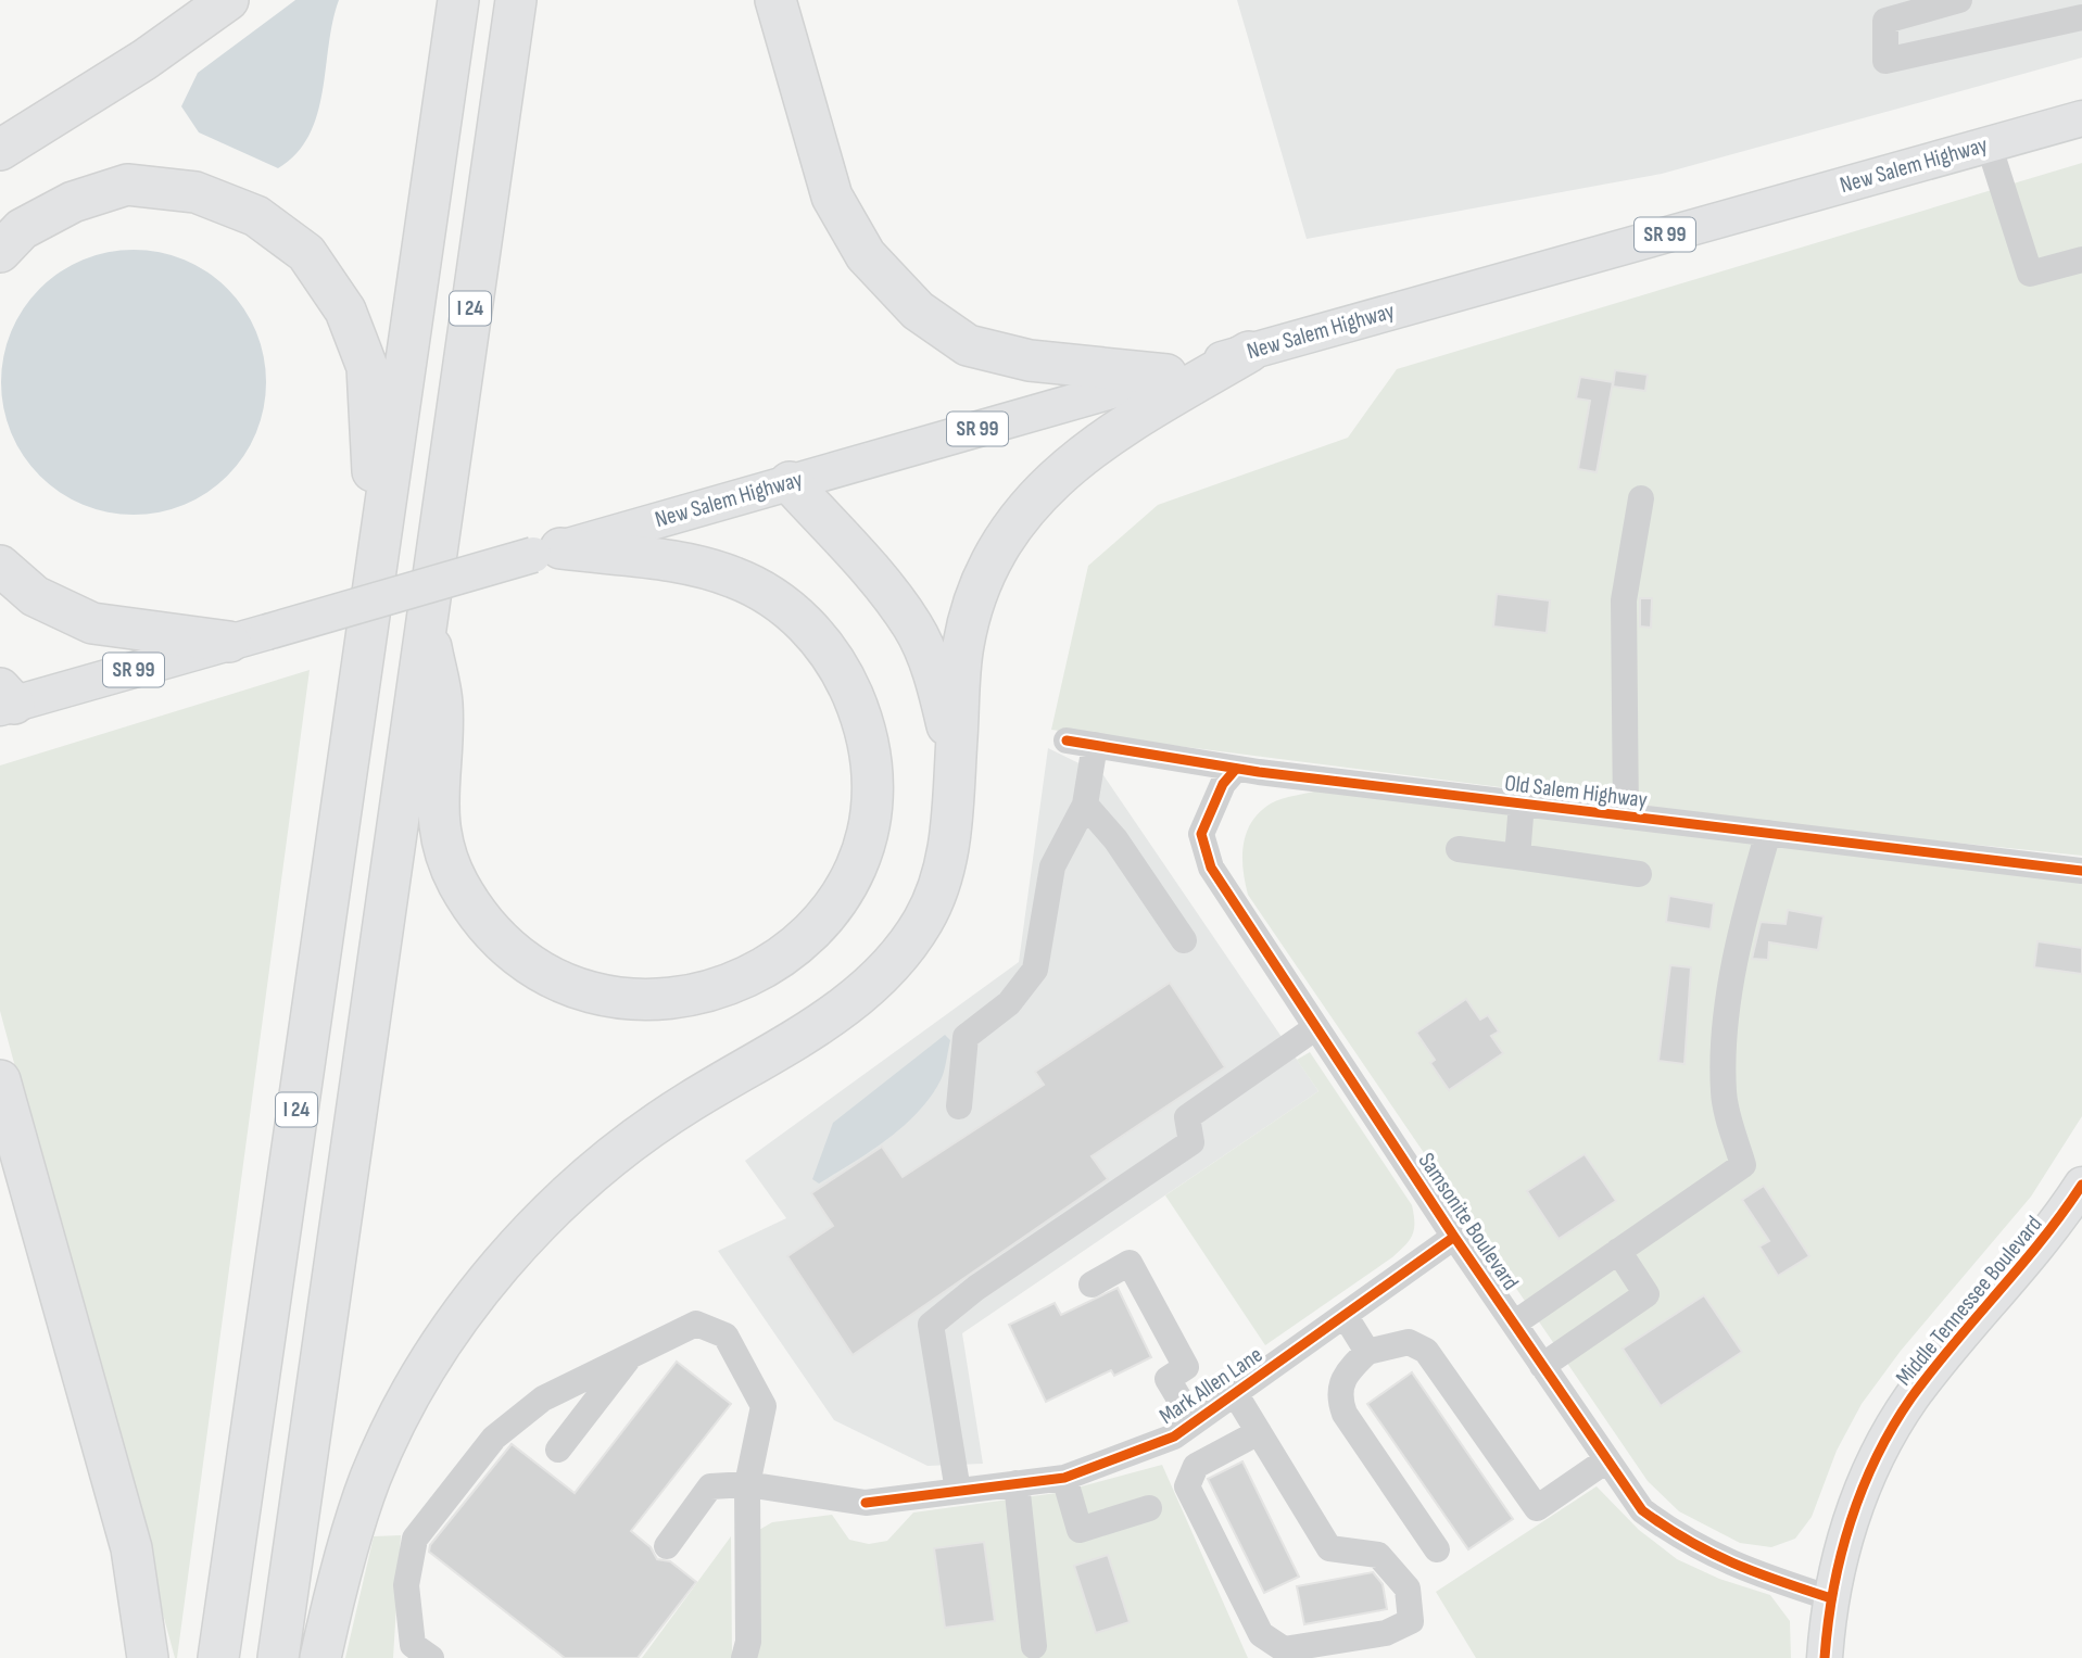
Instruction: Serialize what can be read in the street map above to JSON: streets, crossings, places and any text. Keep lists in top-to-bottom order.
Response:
{
  "streets": {
    "highway": ["I 24"],
    "main road": ["New Salem Highway", "SR 99", "Middle Tennessee Boulevard"],
    "street": ["Old Salem Highway", "Samsonite Boulevard", "Mark Allen Lane"]
  },
  "crossings": [
    ["Old Salem Highway", "Samsonite Boulevard"],
    ["Samsonite Boulevard", "Middle Tennessee Boulevard"],
    ["Samsonite Boulevard", "Mark Allen Lane"]
  ]
}
